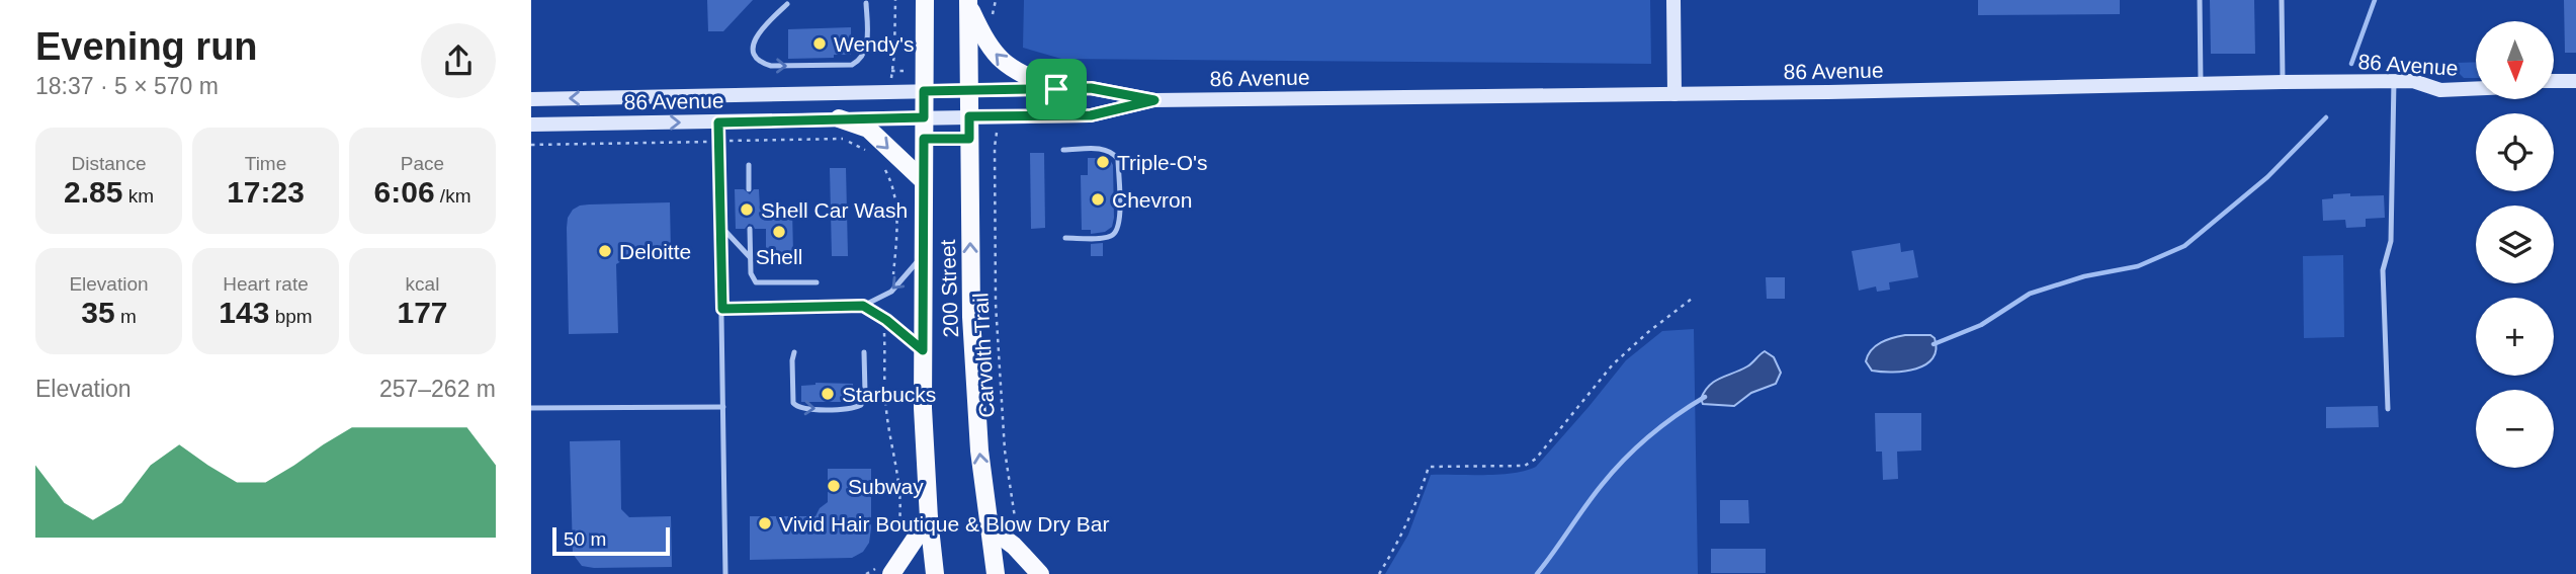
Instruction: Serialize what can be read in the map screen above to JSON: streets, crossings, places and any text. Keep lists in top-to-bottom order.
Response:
{
  "streets": {
    "main road": ["200 Street"],
    "street": ["86 Avenue"],
    "path": ["Carvolth Trail"]
  },
  "crossings": [
    ["86 Avenue", "200 Street"]
  ],
  "places": [
    "Wendy's",
    "Triple-O's",
    "Chevron",
    "Shell Car Wash",
    "Shell",
    "Deloitte",
    "Starbucks",
    "Subway",
    "Vivid Hair Boutique & Blow Dry Bar"
  ],
  "scale_bar": "50 m",
  "north": "bottom",
  "page": {
    "heading": ["Evening run", "18:37 · 5 × 570 m"],
    "map_buttons": ["+", "−"],
    "stats": [
      ["Distance", "2.85 km"],
      ["Time", "17:23"],
      ["Pace", "6:06 /km"],
      ["Elevation", "35 m"],
      ["Heart rate", "143 bpm"],
      ["kcal", "177"]
    ],
    "chart": ["Elevation", "257–262 m"],
    "scale": "50 m"
  }
}
